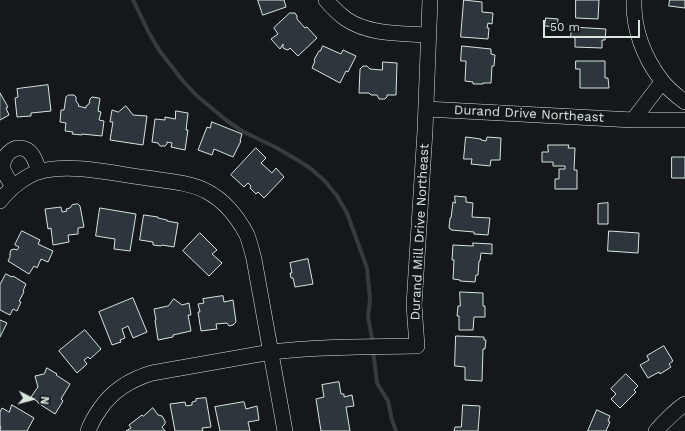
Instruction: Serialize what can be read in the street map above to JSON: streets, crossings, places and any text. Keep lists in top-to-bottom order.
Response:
{
  "streets": {
    "street": ["Durand Drive Northeast", "Durand Mill Drive Northeast"]
  },
  "crossings": [
    ["Durand Drive Northeast", "Durand Mill Drive Northeast"]
  ],
  "scale_bar": "50 m",
  "north": "right"
}
